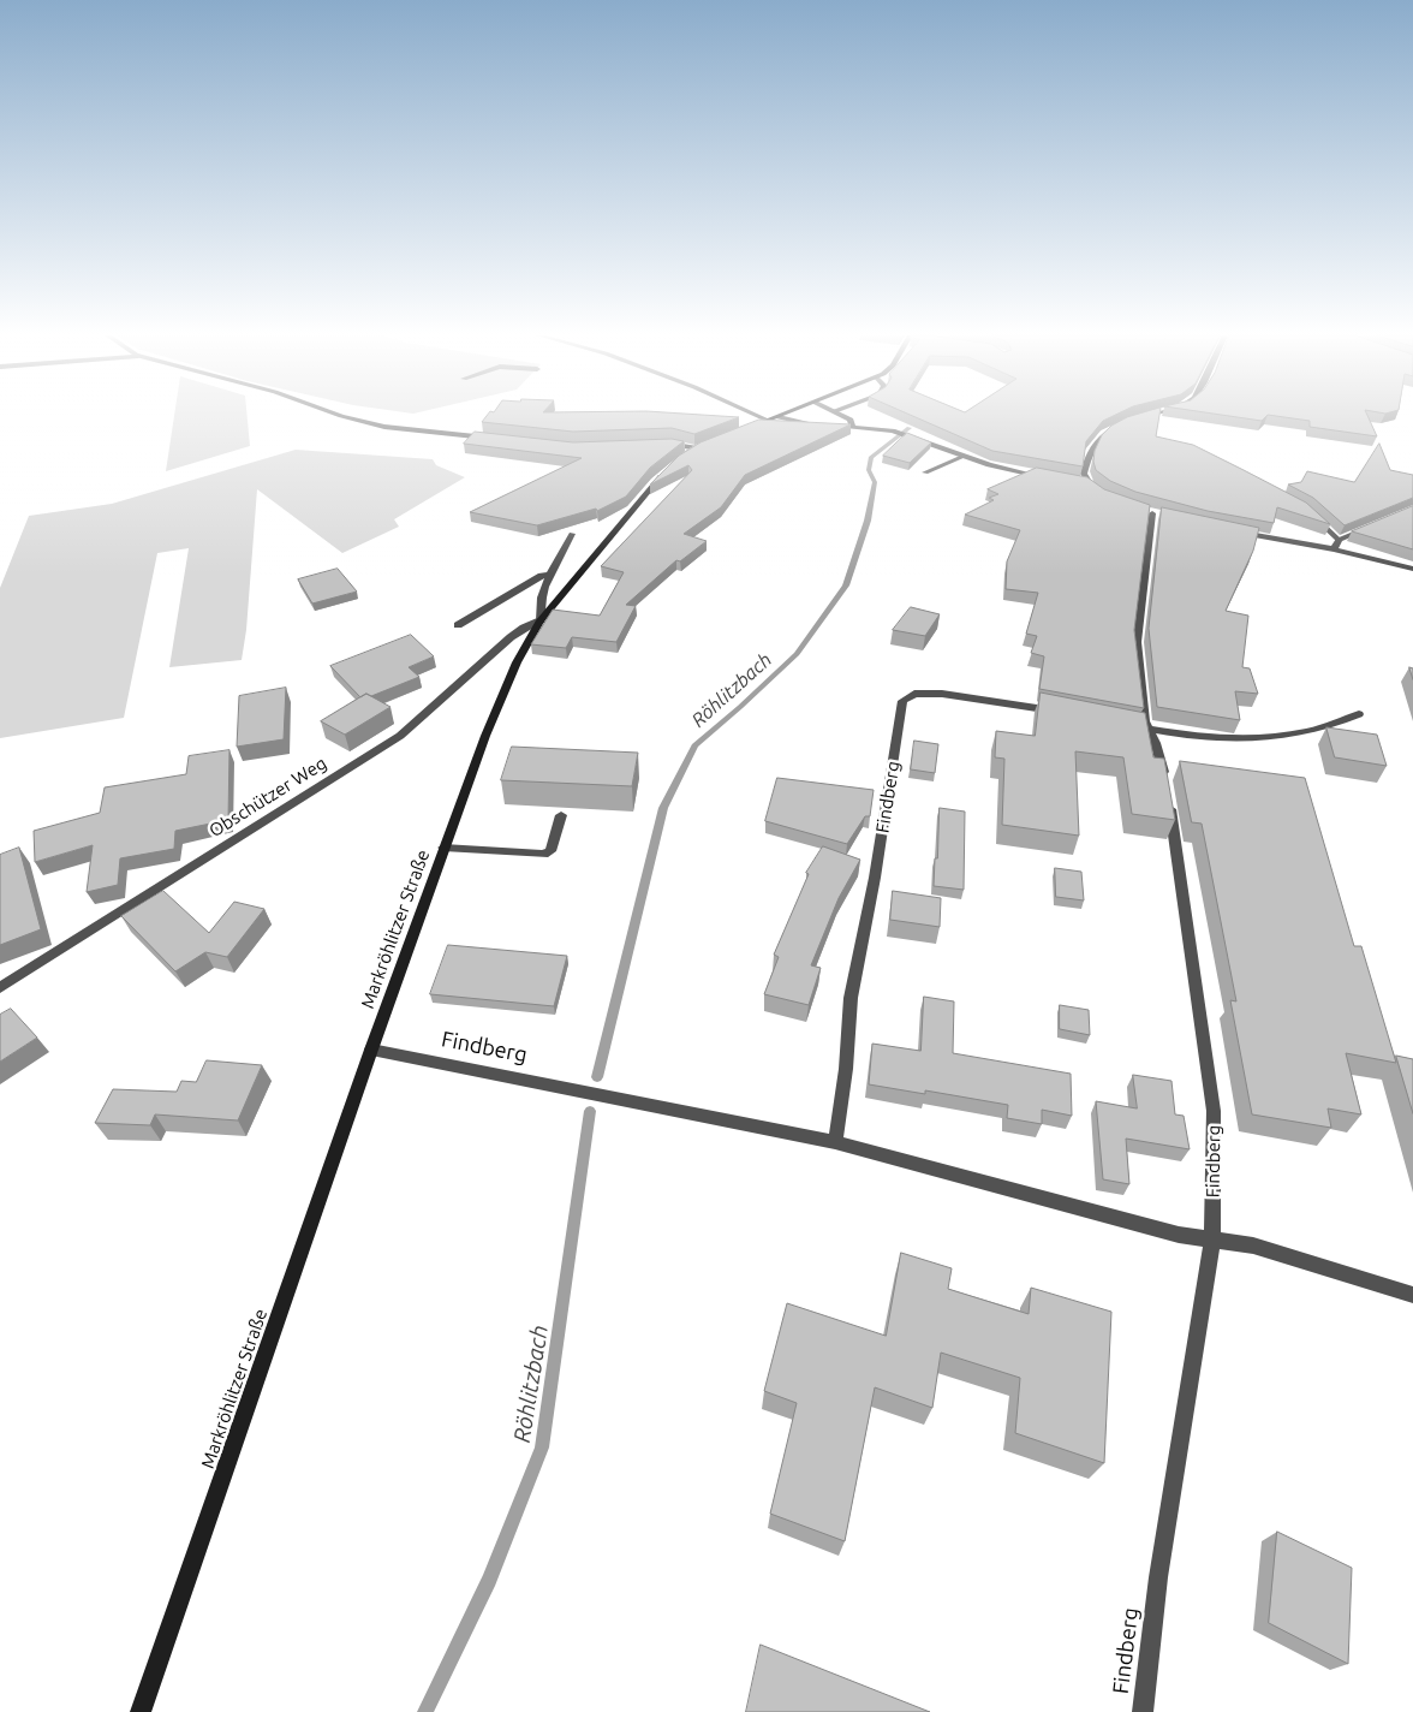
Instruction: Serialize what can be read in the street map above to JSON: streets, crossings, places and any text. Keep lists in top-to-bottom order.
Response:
{
  "streets": {
    "main road": ["Markröhlitzer Straße"],
    "street": ["Obschützer Weg", "Findberg"]
  },
  "crossings": [
    ["Obschützer Weg", "Markröhlitzer Straße"],
    ["Findberg", "Markröhlitzer Straße"]
  ],
  "water": ["Röhlitzbach"]
}
